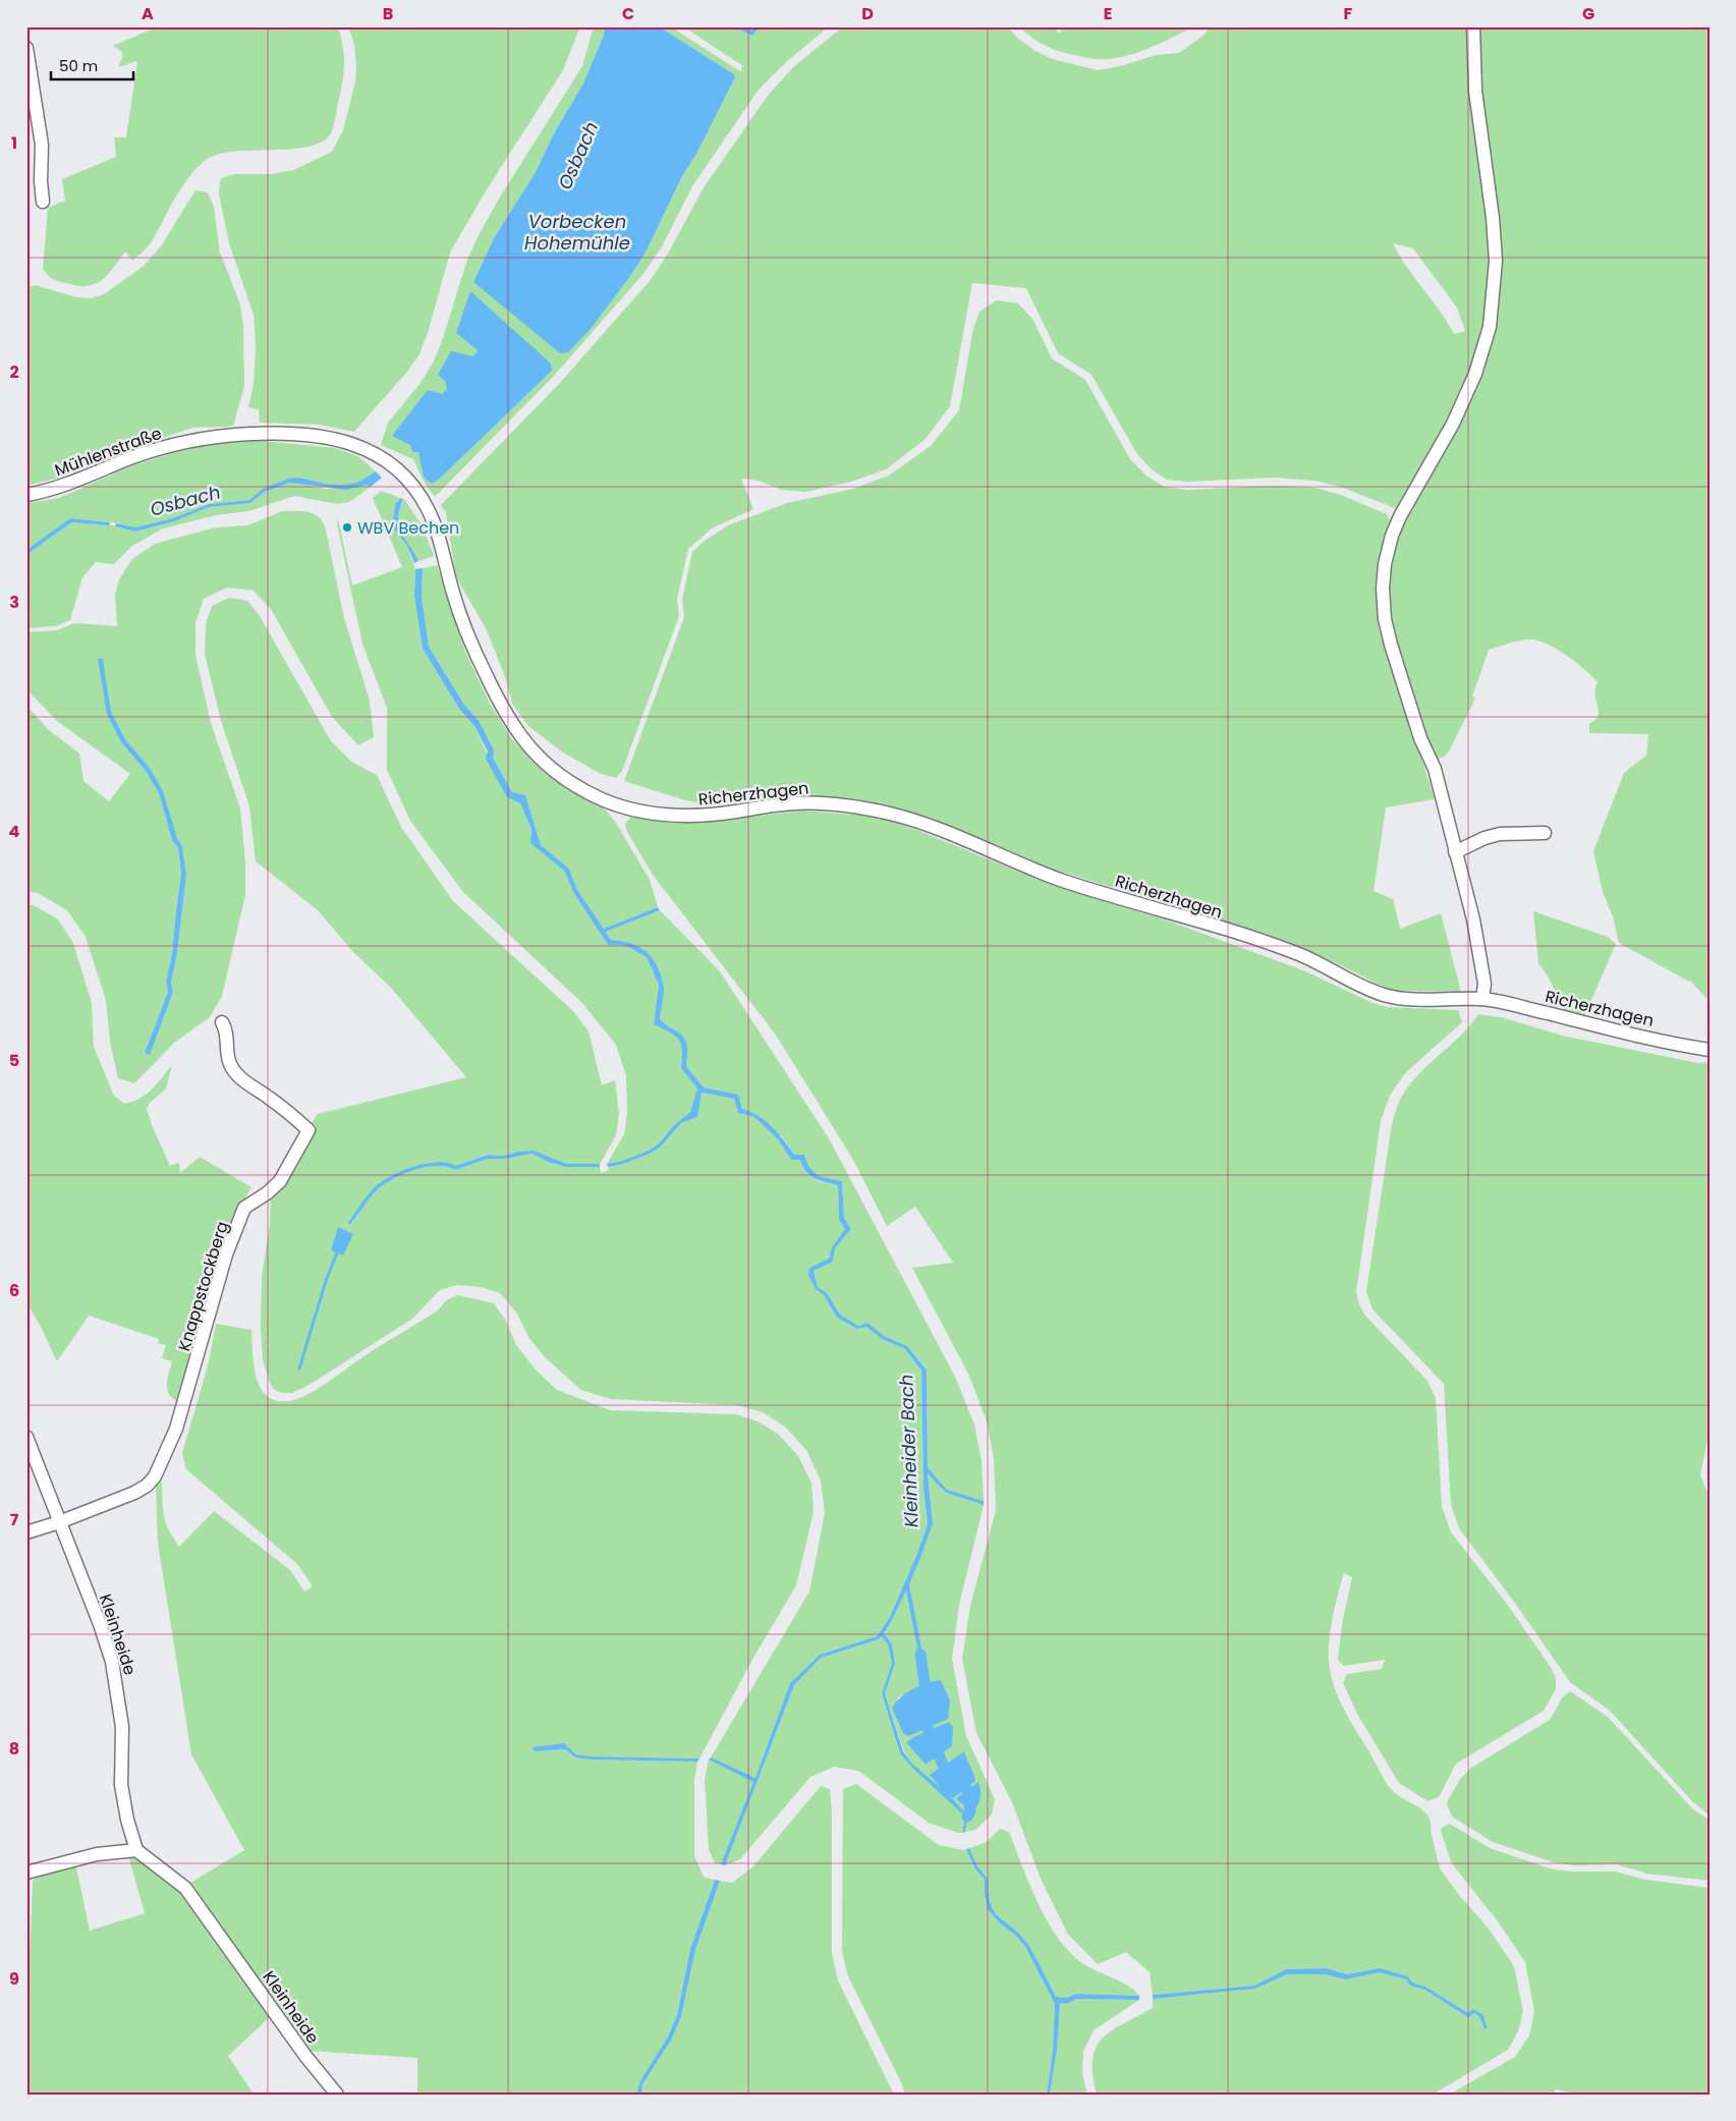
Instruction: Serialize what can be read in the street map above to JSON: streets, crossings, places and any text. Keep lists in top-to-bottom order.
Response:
{
  "streets": {
    "street": [
      "Mühlenstraße",
      "Richerzhagen",
      "Knappstockberg",
      "Kleinheide"
    ]
  },
  "crossings": [
    ["Mühlenstraße", "Richerzhagen"],
    ["Knappstockberg", "Kleinheide"]
  ],
  "water": ["Osbach", "Vorbecken Hohemühle", "Kleinheider Bach"],
  "places": ["WBV Bechen"],
  "scale_bar": "50 m",
  "grid": {
    "columns": [
      "A",
      "B",
      "C",
      "D",
      "E",
      "F",
      "G"
    ],
    "rows": [
      "1",
      "2",
      "3",
      "4",
      "5",
      "6",
      "7",
      "8",
      "9"
    ]
  }
}
